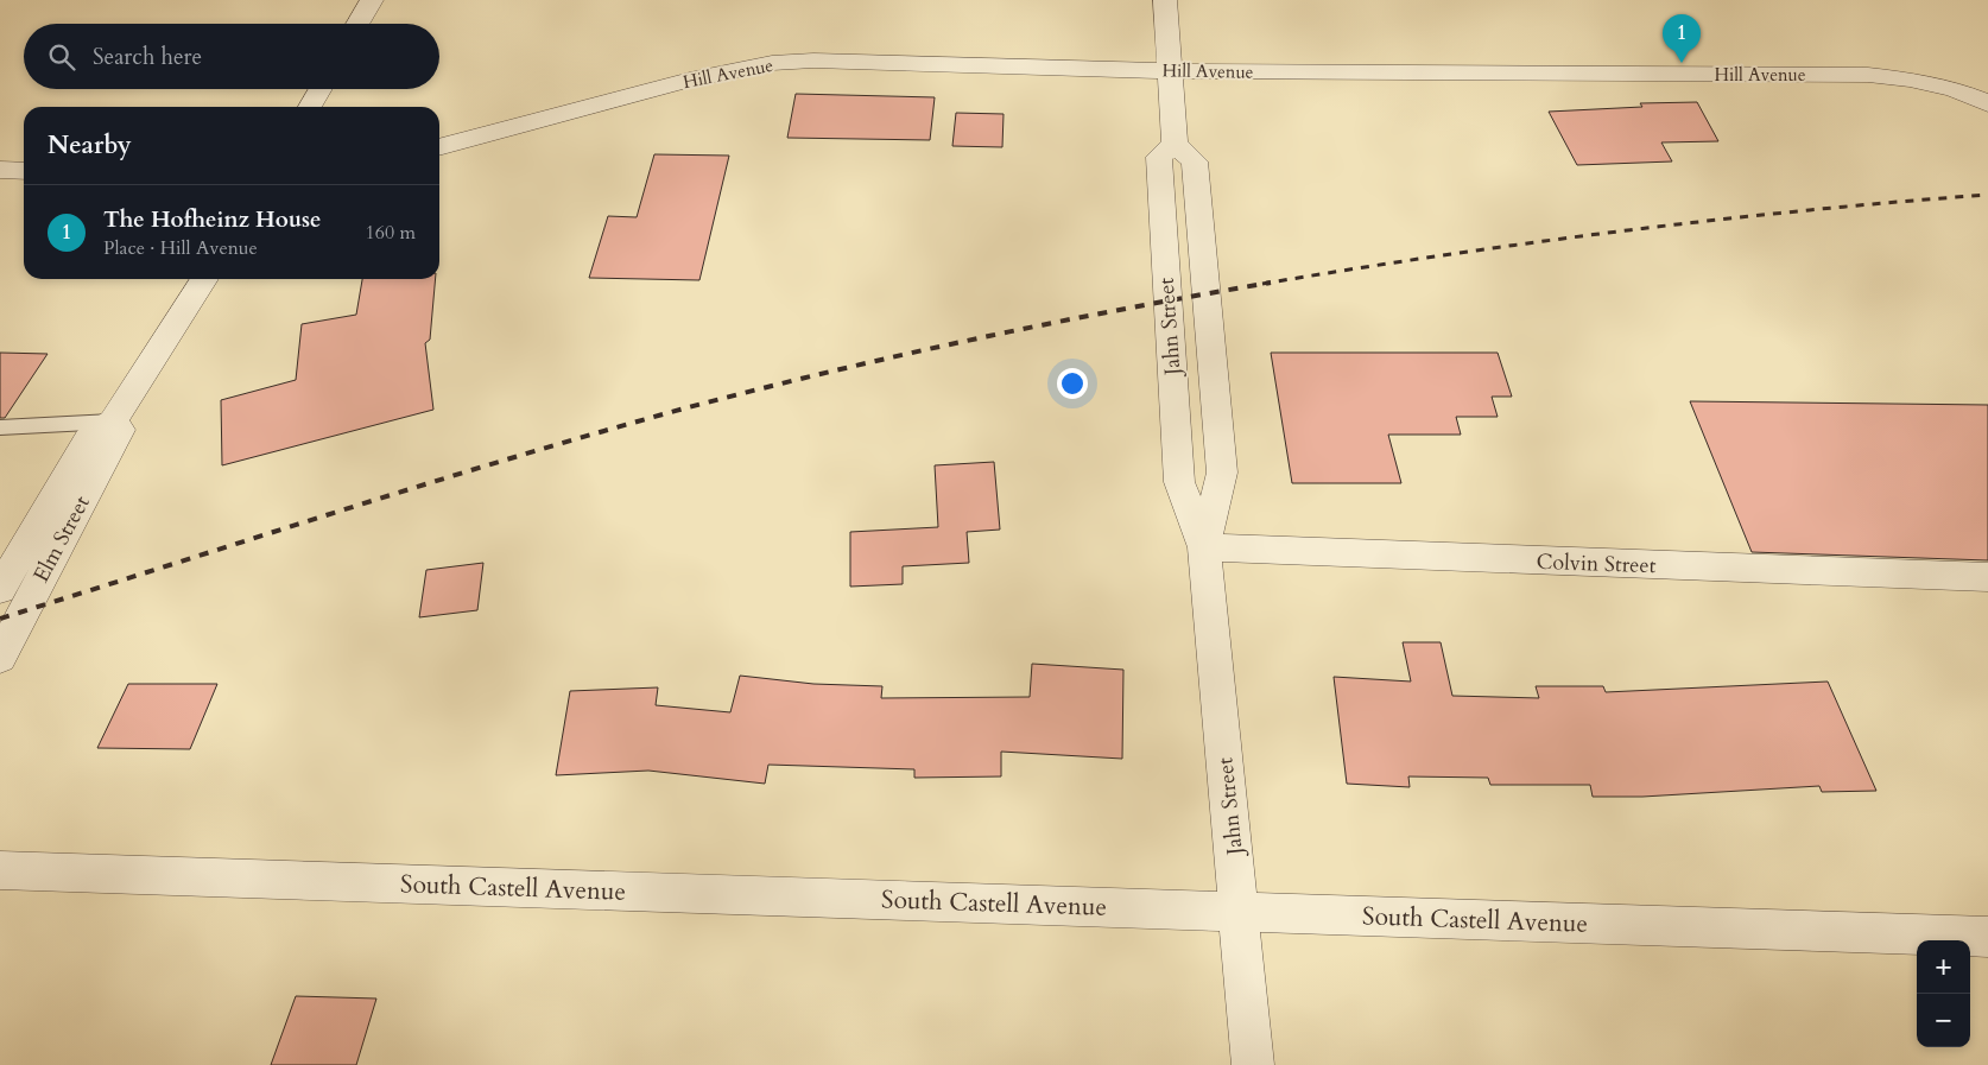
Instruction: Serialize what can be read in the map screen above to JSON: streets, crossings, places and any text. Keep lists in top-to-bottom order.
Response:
{
  "streets": {
    "street": [
      "Hill Avenue",
      "Jahn Street",
      "Elm Street",
      "Colvin Street",
      "South Castell Avenue"
    ]
  },
  "crossings": [
    ["Jahn Street", "Colvin Street"],
    ["Jahn Street", "South Castell Avenue"]
  ],
  "page": {
    "pins": "1",
    "search": "Search here",
    "heading": "Nearby",
    "list": [
      {
        "mark": "1",
        "name": "The Hofheinz House",
        "note": "Place · Hill Avenue",
        "value": "160 m"
      }
    ],
    "map_buttons": ["+", "−"]
  }
}
